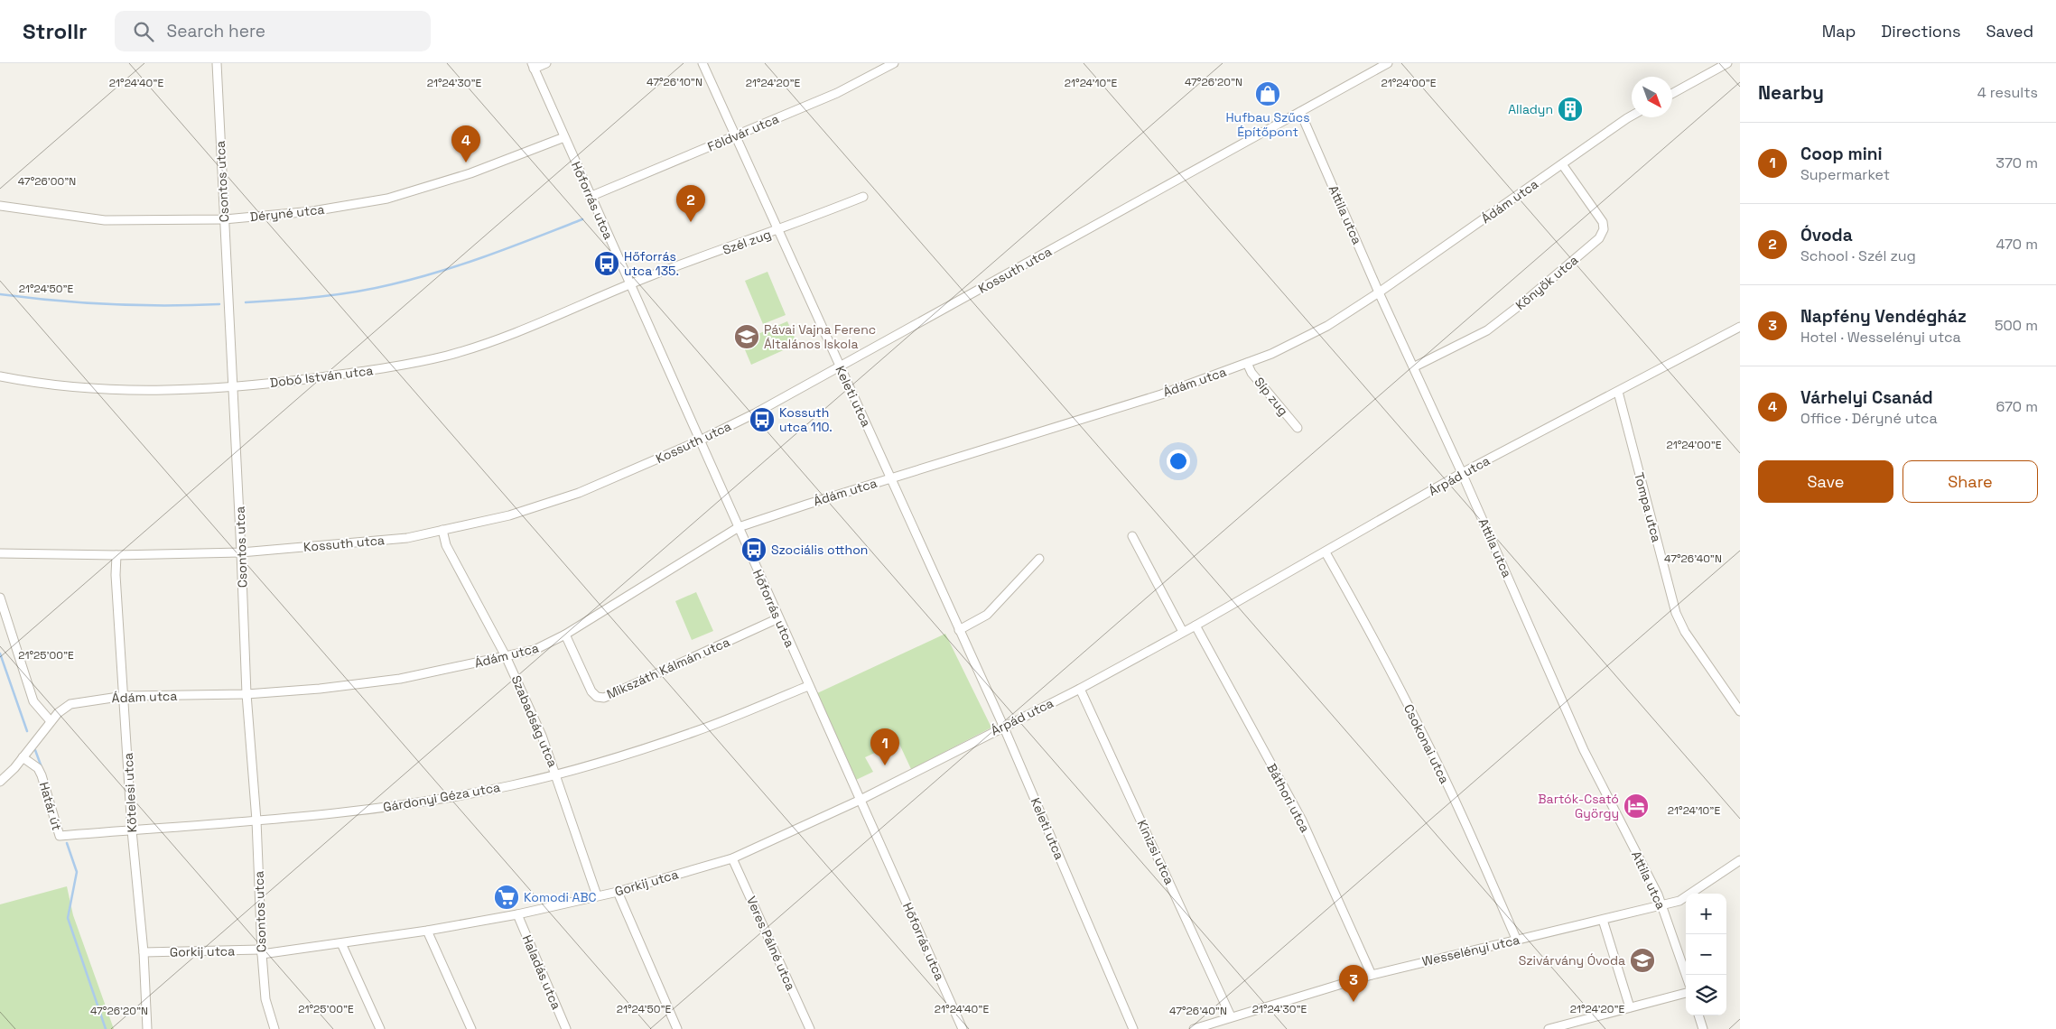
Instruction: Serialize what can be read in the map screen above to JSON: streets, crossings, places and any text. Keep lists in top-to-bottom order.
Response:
{
  "streets": {
    "street": [
      "Földvár utca",
      "Csontos utca",
      "Hőforrás utca",
      "Ádám utca",
      "Déryné utca",
      "Attila utca",
      "Szél zug",
      "Kossuth utca",
      "Könyök utca",
      "Dobó István utca",
      "Keleti utca",
      "Síp zug",
      "Árpád utca",
      "Tompa utca",
      "Mikszáth Kálmán utca",
      "Szabadság utca",
      "Csokonai utca",
      "Kötelesi utca",
      "Gárdonyi Géza utca",
      "Báthori utca",
      "Határ út",
      "Kinizsi utca",
      "Gorkij utca",
      "Veres Pálné utca",
      "Wesselényi utca",
      "Haladás utca"
    ]
  },
  "crossings": [
    ["Földvár utca", "Hőforrás utca"],
    ["Földvár utca", "Keleti utca"],
    ["Csontos utca", "Ádám utca"],
    ["Csontos utca", "Déryné utca"],
    ["Csontos utca", "Kossuth utca"],
    ["Csontos utca", "Dobó István utca"],
    ["Csontos utca", "Gárdonyi Géza utca"],
    ["Csontos utca", "Gorkij utca"],
    ["Hőforrás utca", "Ádám utca"],
    ["Hőforrás utca", "Déryné utca"],
    ["Hőforrás utca", "Szél zug"],
    ["Hőforrás utca", "Kossuth utca"],
    ["Hőforrás utca", "Dobó István utca"],
    ["Hőforrás utca", "Árpád utca"],
    ["Hőforrás utca", "Mikszáth Kálmán utca"],
    ["Hőforrás utca", "Gárdonyi Géza utca"],
    ["Hőforrás utca", "Gorkij utca"],
    ["Ádám utca", "Attila utca"],
    ["Ádám utca", "Könyök utca"],
    ["Ádám utca", "Keleti utca"],
    ["Ádám utca", "Síp zug"],
    ["Ádám utca", "Mikszáth Kálmán utca"],
    ["Ádám utca", "Szabadság utca"],
    ["Ádám utca", "Kötelesi utca"],
    ["Ádám utca", "Határ út"],
    ["Attila utca", "Kossuth utca"],
    ["Attila utca", "Könyök utca"],
    ["Attila utca", "Árpád utca"],
    ["Attila utca", "Wesselényi utca"],
    ["Szél zug", "Dobó István utca"],
    ["Szél zug", "Keleti utca"],
    ["Kossuth utca", "Keleti utca"],
    ["Kossuth utca", "Szabadság utca"],
    ["Kossuth utca", "Kötelesi utca"],
    ["Keleti utca", "Árpád utca"],
    ["Árpád utca", "Tompa utca"],
    ["Árpád utca", "Csokonai utca"],
    ["Árpád utca", "Báthori utca"],
    ["Árpád utca", "Kinizsi utca"],
    ["Árpád utca", "Gorkij utca"],
    ["Szabadság utca", "Gárdonyi Géza utca"],
    ["Szabadság utca", "Gorkij utca"],
    ["Csokonai utca", "Wesselényi utca"],
    ["Kötelesi utca", "Gárdonyi Géza utca"],
    ["Kötelesi utca", "Gorkij utca"],
    ["Gárdonyi Géza utca", "Határ út"],
    ["Báthori utca", "Wesselényi utca"],
    ["Kinizsi utca", "Wesselényi utca"],
    ["Gorkij utca", "Veres Pálné utca"],
    ["Gorkij utca", "Haladás utca"]
  ],
  "places": {
    "shop": ["Hufbau Szűcs Építőpont"],
    "building": ["Alladyn"],
    "bus stop": ["Hőforrás utca 135.", "Kossuth utca 110.", "Szociális otthon"],
    "school or university": ["Pávai Vajna Ferenc Általános Iskola", "Szivárvány Óvoda"],
    "hotel": ["Bartók-Csató György"],
    "supermarket": ["Komodi ABC"]
  },
  "north": "bottom right",
  "page": {
    "header": "Strollr",
    "search": "Search here",
    "nav": ["Map", "Directions", "Saved"],
    "heading": ["Nearby", "4 results"],
    "list": [
      {
        "mark": "1",
        "name": "Coop mini",
        "note": "Supermarket",
        "value": "370 m"
      },
      {
        "mark": "2",
        "name": "Óvoda",
        "note": "School · Szél zug",
        "value": "470 m"
      },
      {
        "mark": "3",
        "name": "Napfény Vendégház",
        "note": "Hotel · Wesselényi utca",
        "value": "500 m"
      },
      {
        "mark": "4",
        "name": "Várhelyi Csanád",
        "note": "Office · Déryné utca",
        "value": "670 m"
      }
    ],
    "pins": [
      "4",
      "2",
      "1",
      "3"
    ],
    "buttons": ["Save", "Share"],
    "map_buttons": ["+", "−"]
  },
  "coordinates": [
    "47°26'10\"N",
    "47°26'20\"N",
    "21°24'40\"E",
    "21°24'30\"E",
    "21°24'20\"E",
    "21°24'10\"E",
    "21°24'00\"E",
    "47°26'00\"N",
    "21°24'50\"E",
    "47°26'40\"N",
    "21°25'00\"E"
  ]
}
